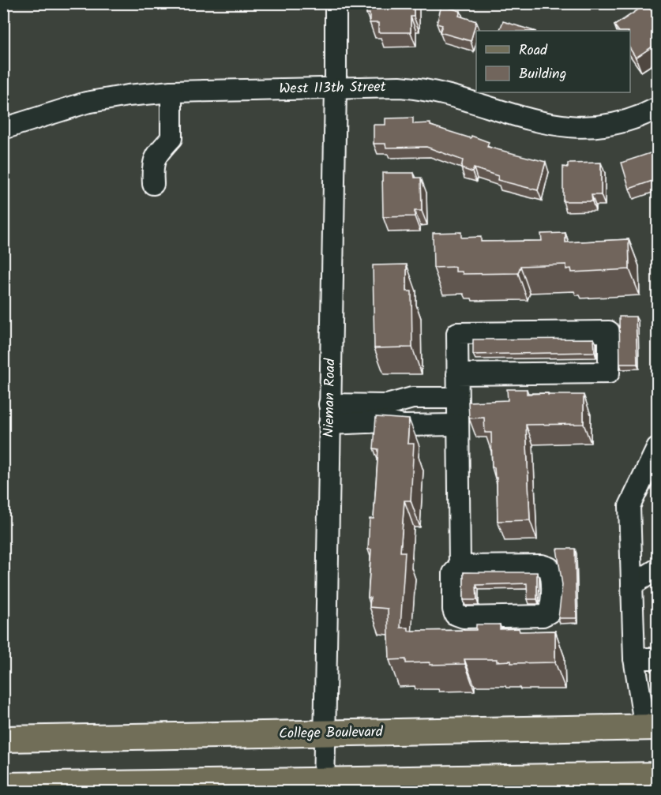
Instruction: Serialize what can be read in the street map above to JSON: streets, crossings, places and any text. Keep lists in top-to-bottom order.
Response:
{
  "streets": {
    "main road": ["College Boulevard"],
    "street": ["West 113th Street", "Nieman Road"]
  },
  "crossings": [
    ["West 113th Street", "Nieman Road"],
    ["Nieman Road", "College Boulevard"]
  ],
  "legend": ["Road", "Building"]
}
